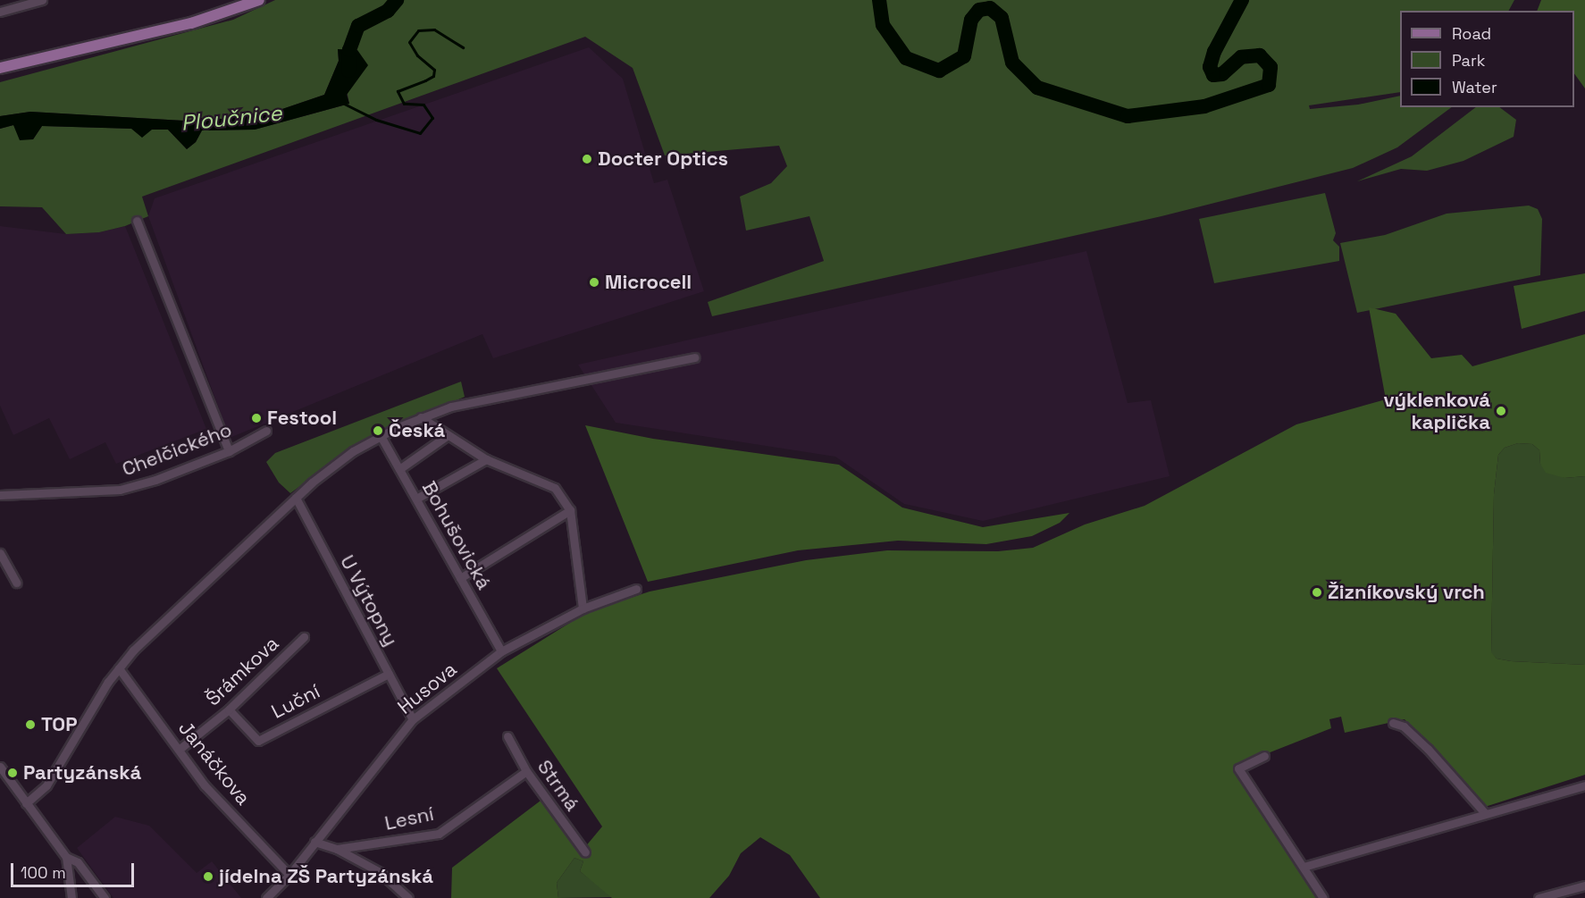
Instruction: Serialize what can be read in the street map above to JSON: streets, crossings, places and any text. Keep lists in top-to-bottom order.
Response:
{
  "streets": {
    "street": [
      "Chelčického",
      "Bohušovická",
      "U Výtopny",
      "Šrámkova",
      "Husova",
      "Luční",
      "Janáčkova",
      "Strmá",
      "Lesní"
    ]
  },
  "crossings": [
    ["Bohušovická", "Husova"],
    ["U Výtopny", "Husova"],
    ["U Výtopny", "Luční"],
    ["Šrámkova", "Luční"],
    ["Šrámkova", "Janáčkova"],
    ["Husova", "Janáčkova"],
    ["Husova", "Lesní"],
    ["Strmá", "Lesní"]
  ],
  "water": ["Ploučnice"],
  "places": [
    "Docter Optics",
    "Microcell",
    "výklenková kaplička",
    "Festool",
    "Česká",
    "Žizníkovský vrch",
    "TOP",
    "Partyzánská",
    "jídelna ZŠ Partyzánská"
  ],
  "legend": ["Road", "Park", "Water"],
  "scale_bar": "100 m"
}
